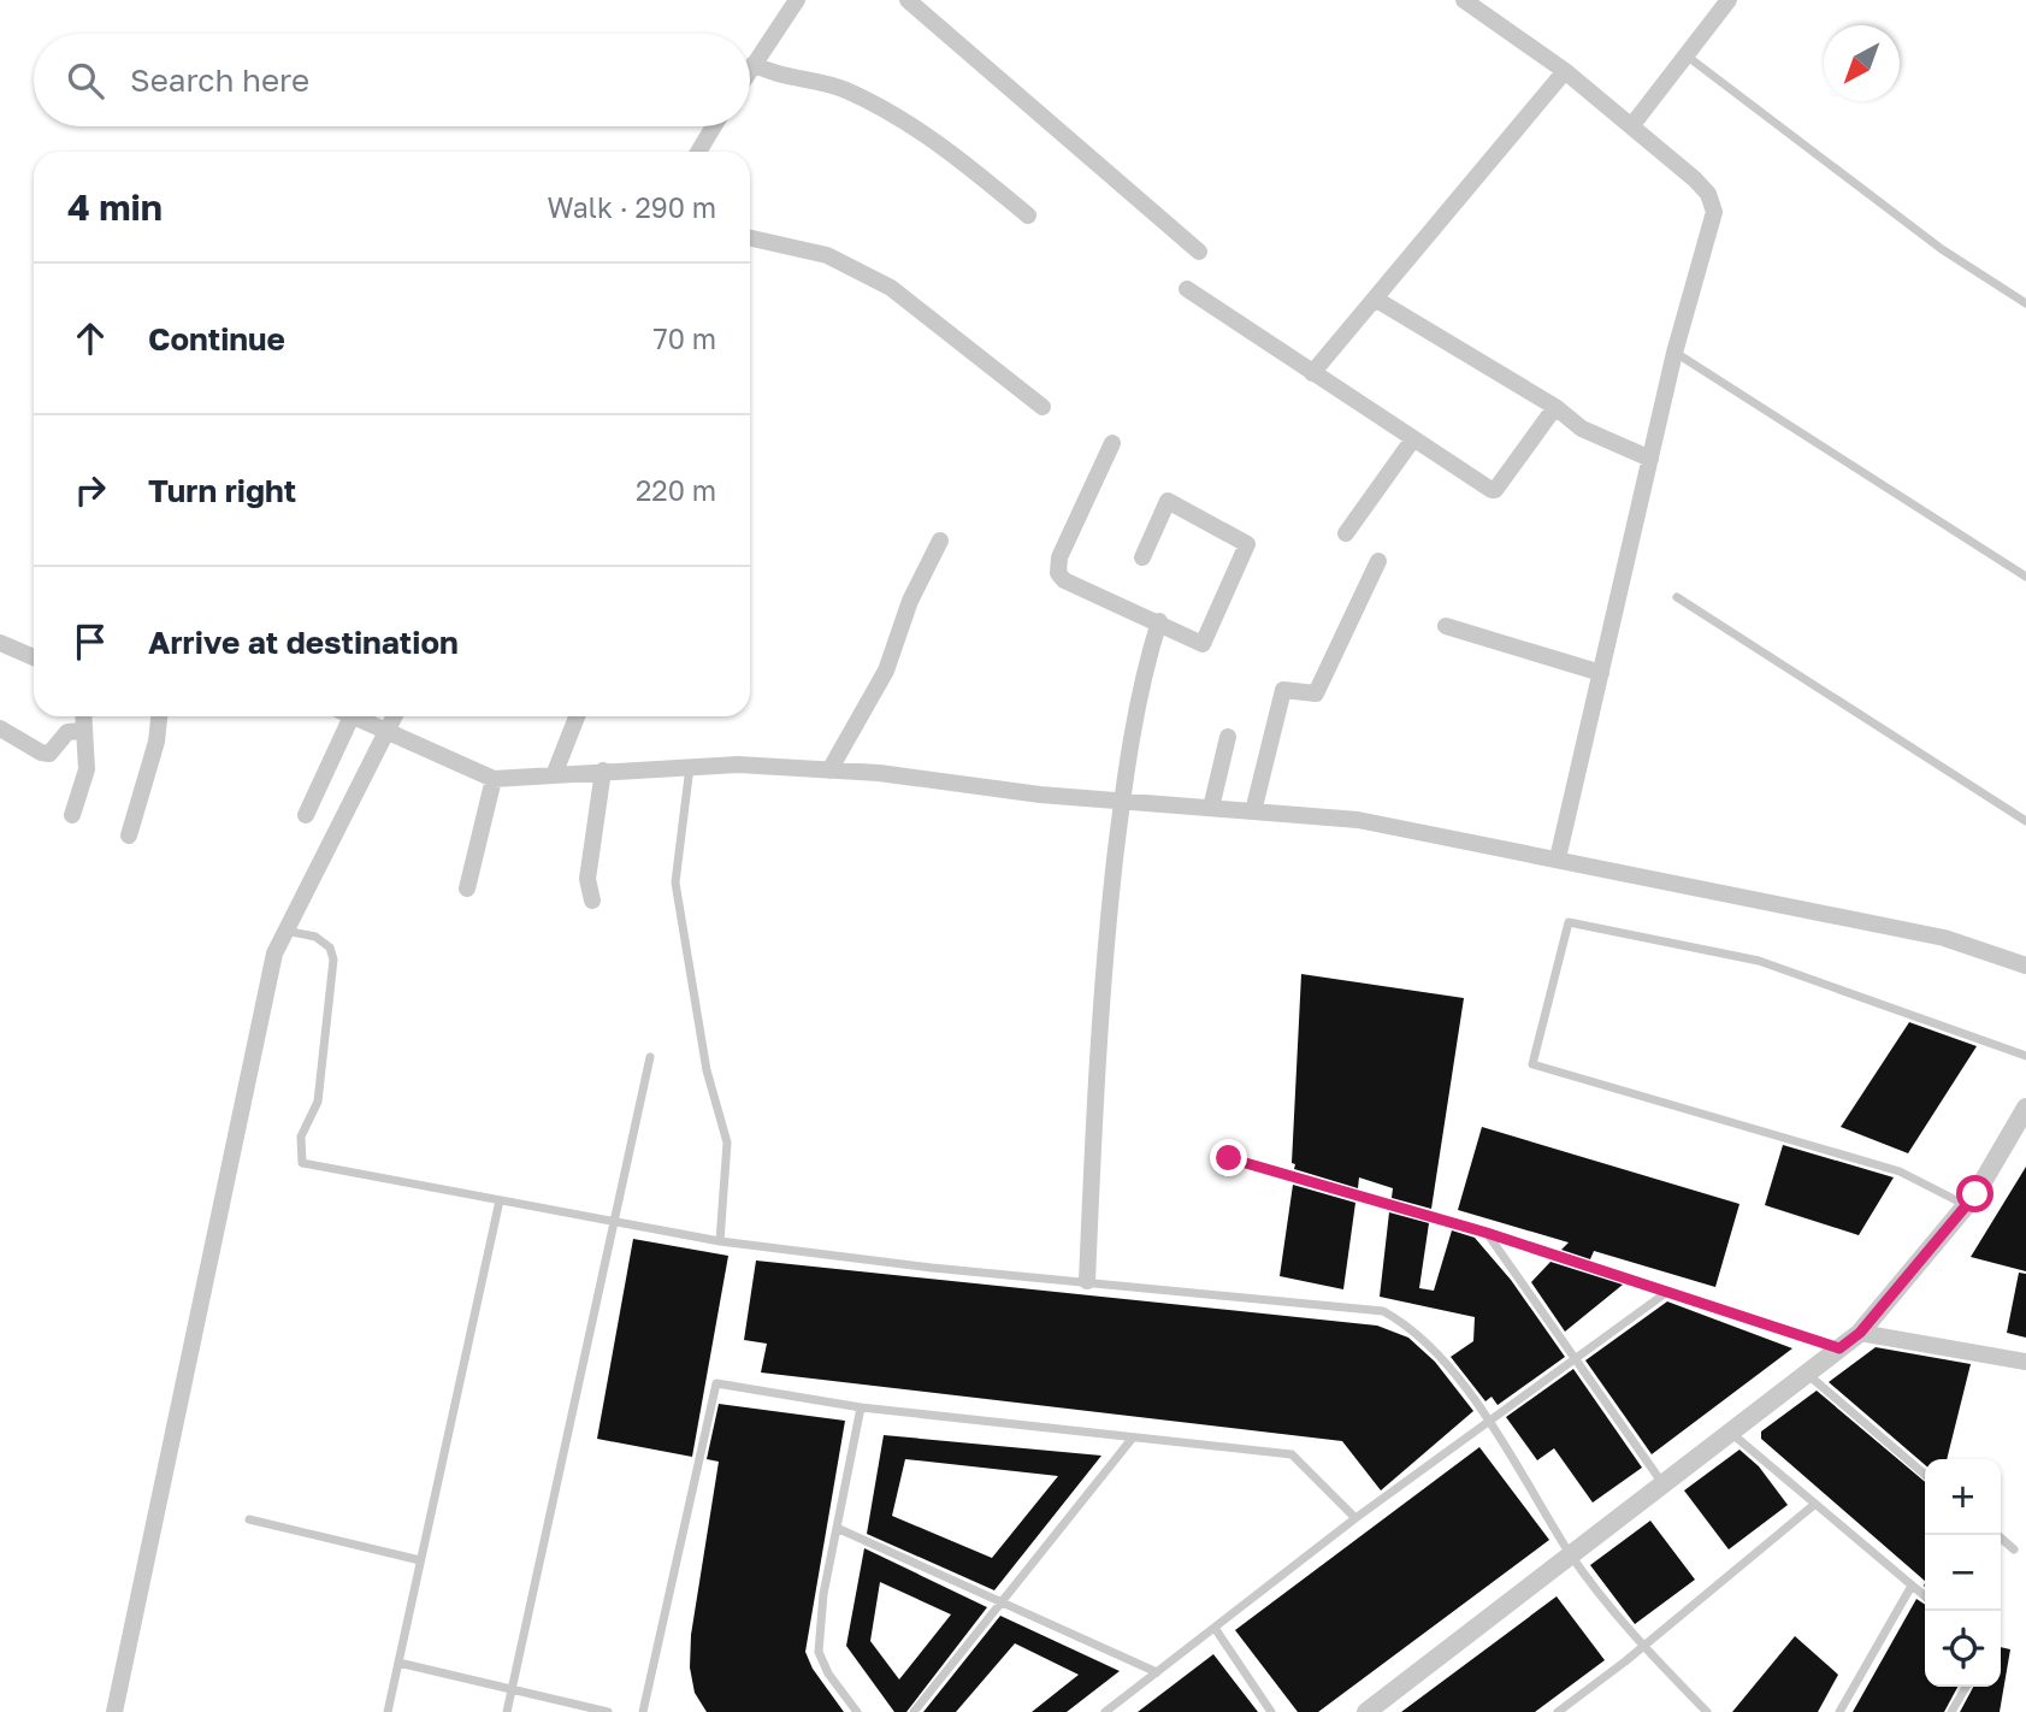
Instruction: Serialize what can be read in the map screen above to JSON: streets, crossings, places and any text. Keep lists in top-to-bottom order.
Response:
{
  "north": "bottom left",
  "page": {
    "search": "Search here",
    "heading": ["4 min", "Walk · 290 m"],
    "list": [
      ["Continue", "70 m"],
      ["Turn right", "220 m"],
      "Arrive at destination"
    ],
    "map_buttons": ["+", "−"]
  }
}
